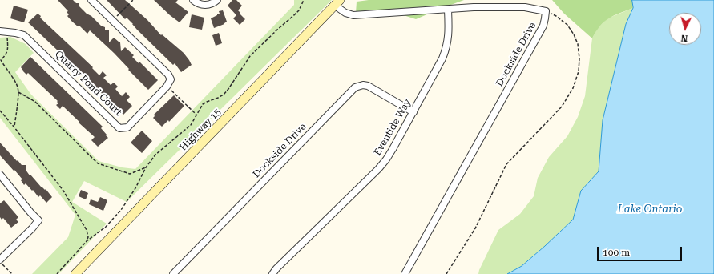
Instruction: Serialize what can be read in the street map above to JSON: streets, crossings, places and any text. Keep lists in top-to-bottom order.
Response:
{
  "streets": {
    "main road": ["Highway 15"],
    "street": ["Dockside Drive", "Quarry Pond Court", "Eventide Way"]
  },
  "crossings": [
    ["Dockside Drive", "Eventide Way"]
  ],
  "water": ["Lake Ontario"],
  "scale_bar": "100 m",
  "north": "bottom"
}
